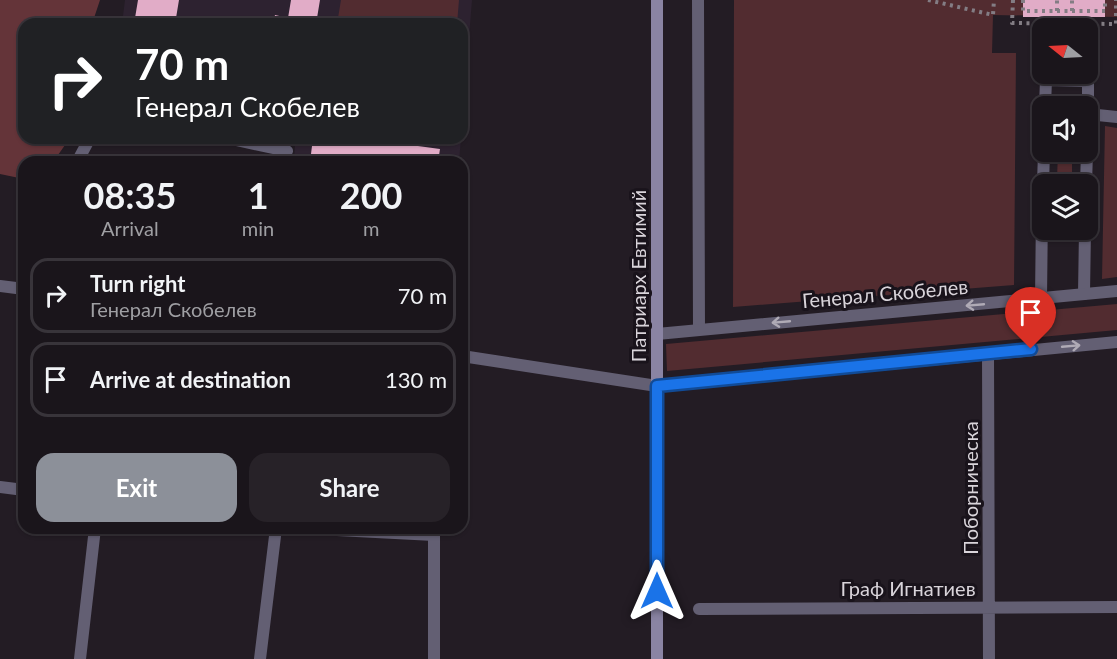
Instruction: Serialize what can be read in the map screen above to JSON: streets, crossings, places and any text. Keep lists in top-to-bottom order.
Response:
{
  "streets": {
    "main road": ["Патриарх Евтимий"],
    "street": ["Генерал Скобелев", "Поборническа", "Граф Игнатиев"]
  },
  "crossings": [
    ["Патриарх Евтимий", "Генерал Скобелев"],
    ["Поборническа", "Граф Игнатиев"]
  ],
  "north": "left",
  "page": {
    "turn": ["70 m", "Генерал Скобелев"],
    "eta": [
      "08:35",
      "Arrival",
      "1",
      "min",
      "200",
      "m"
    ],
    "list": [
      {
        "name": "Turn right",
        "note": "Генерал Скобелев",
        "value": "70 m"
      },
      {
        "name": "Arrive at destination",
        "value": "130 m"
      }
    ],
    "buttons": ["Exit", "Share"]
  }
}
